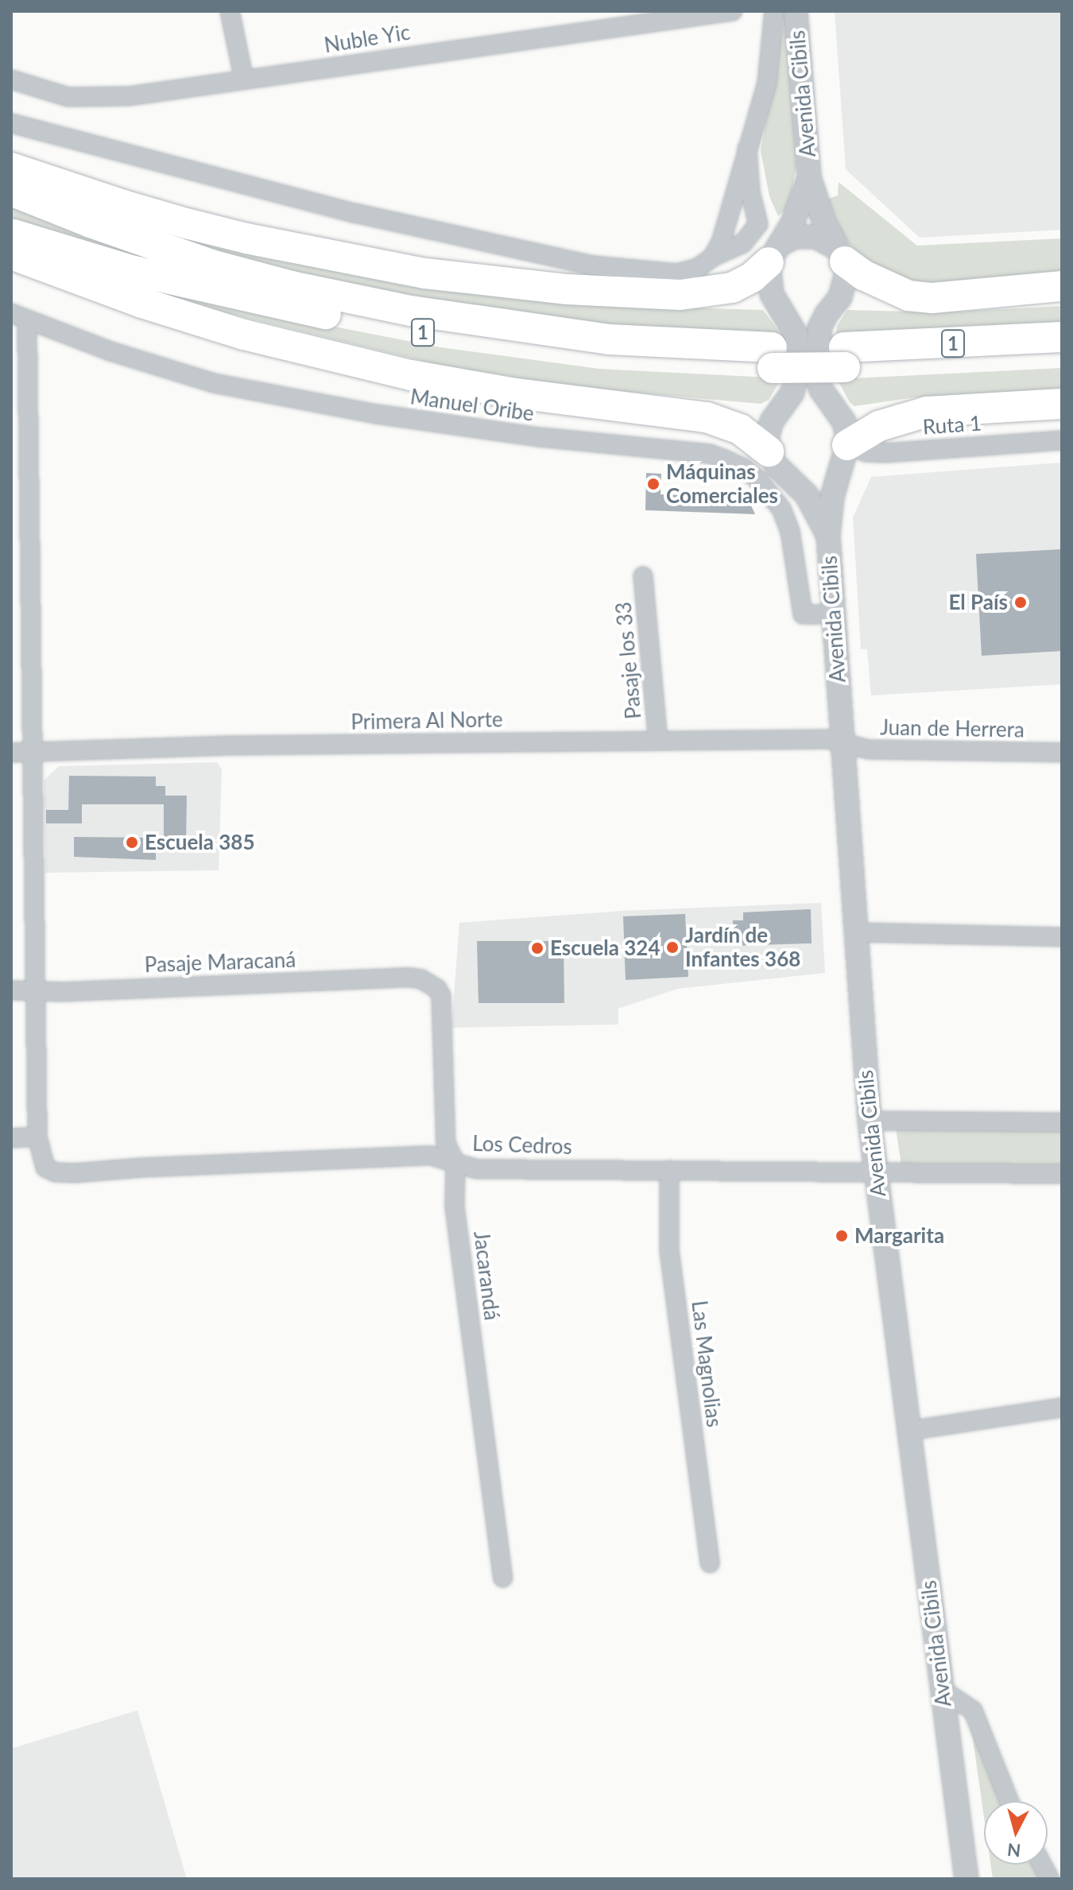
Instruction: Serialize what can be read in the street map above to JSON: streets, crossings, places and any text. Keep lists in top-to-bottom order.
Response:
{
  "streets": {
    "highway": ["1"],
    "street": [
      "Nuble Yic",
      "Avenida Cibils",
      "Manuel Oribe",
      "Ruta 1",
      "Pasaje los 33",
      "Primera Al Norte",
      "Juan de Herrera",
      "Pasaje Maracaná",
      "Los Cedros",
      "Jacarandá",
      "Las Magnolias"
    ]
  },
  "crossings": [
    ["Avenida Cibils", "Manuel Oribe"],
    ["Avenida Cibils", "Ruta 1"],
    ["Avenida Cibils", "Primera Al Norte"],
    ["Avenida Cibils", "Juan de Herrera"],
    ["Avenida Cibils", "Los Cedros"],
    ["Pasaje los 33", "Primera Al Norte"],
    ["Primera Al Norte", "Juan de Herrera"],
    ["Pasaje Maracaná", "Jacarandá"],
    ["Los Cedros", "Jacarandá"],
    ["Los Cedros", "Las Magnolias"]
  ],
  "places": [
    "Máquinas Comerciales",
    "El País",
    "Escuela 385",
    "Jardín de Infantes 368",
    "Escuela 324",
    "Margarita"
  ],
  "north": "bottom"
}
